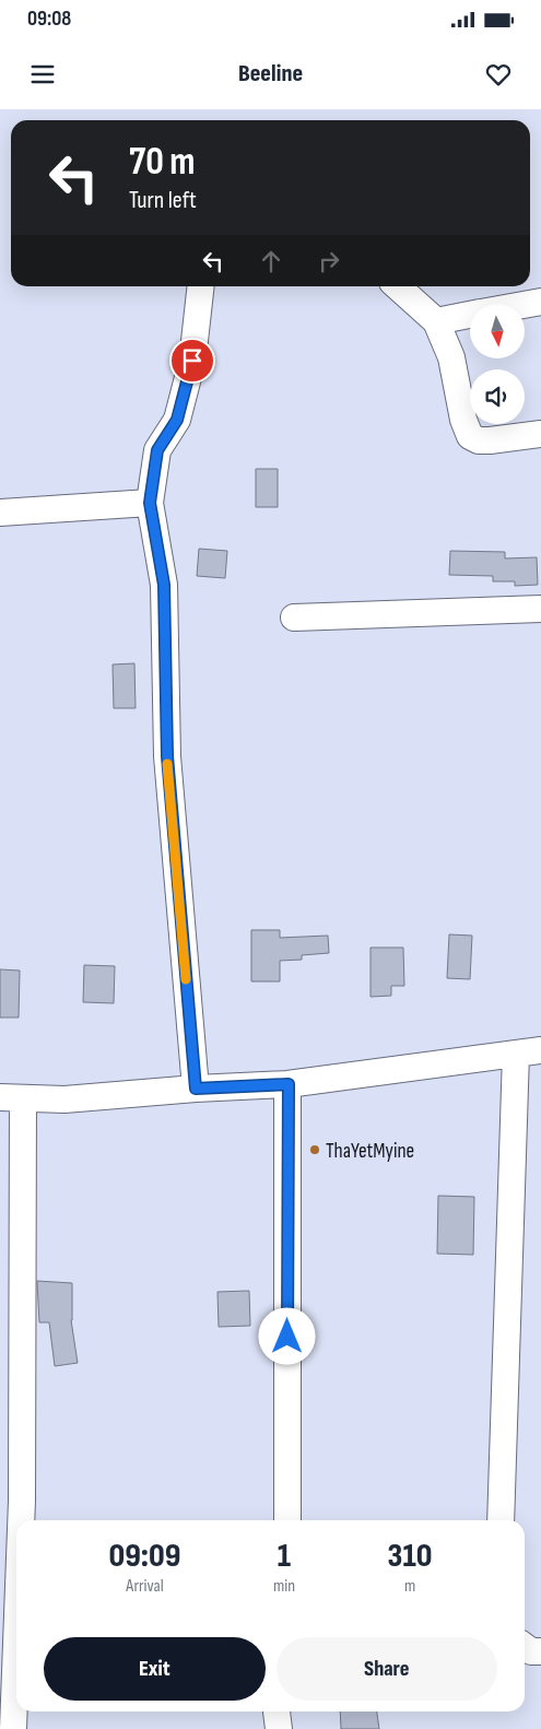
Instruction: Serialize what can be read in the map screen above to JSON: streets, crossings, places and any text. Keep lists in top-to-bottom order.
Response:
{
  "places": ["ThaYetMyine"],
  "north": "bottom",
  "page": {
    "status": "09:08",
    "header": "Beeline",
    "turn": ["70 m", "Turn left"],
    "eta": [
      "09:09",
      "Arrival",
      "1",
      "min",
      "310",
      "m"
    ],
    "buttons": ["Exit", "Share"]
  }
}
